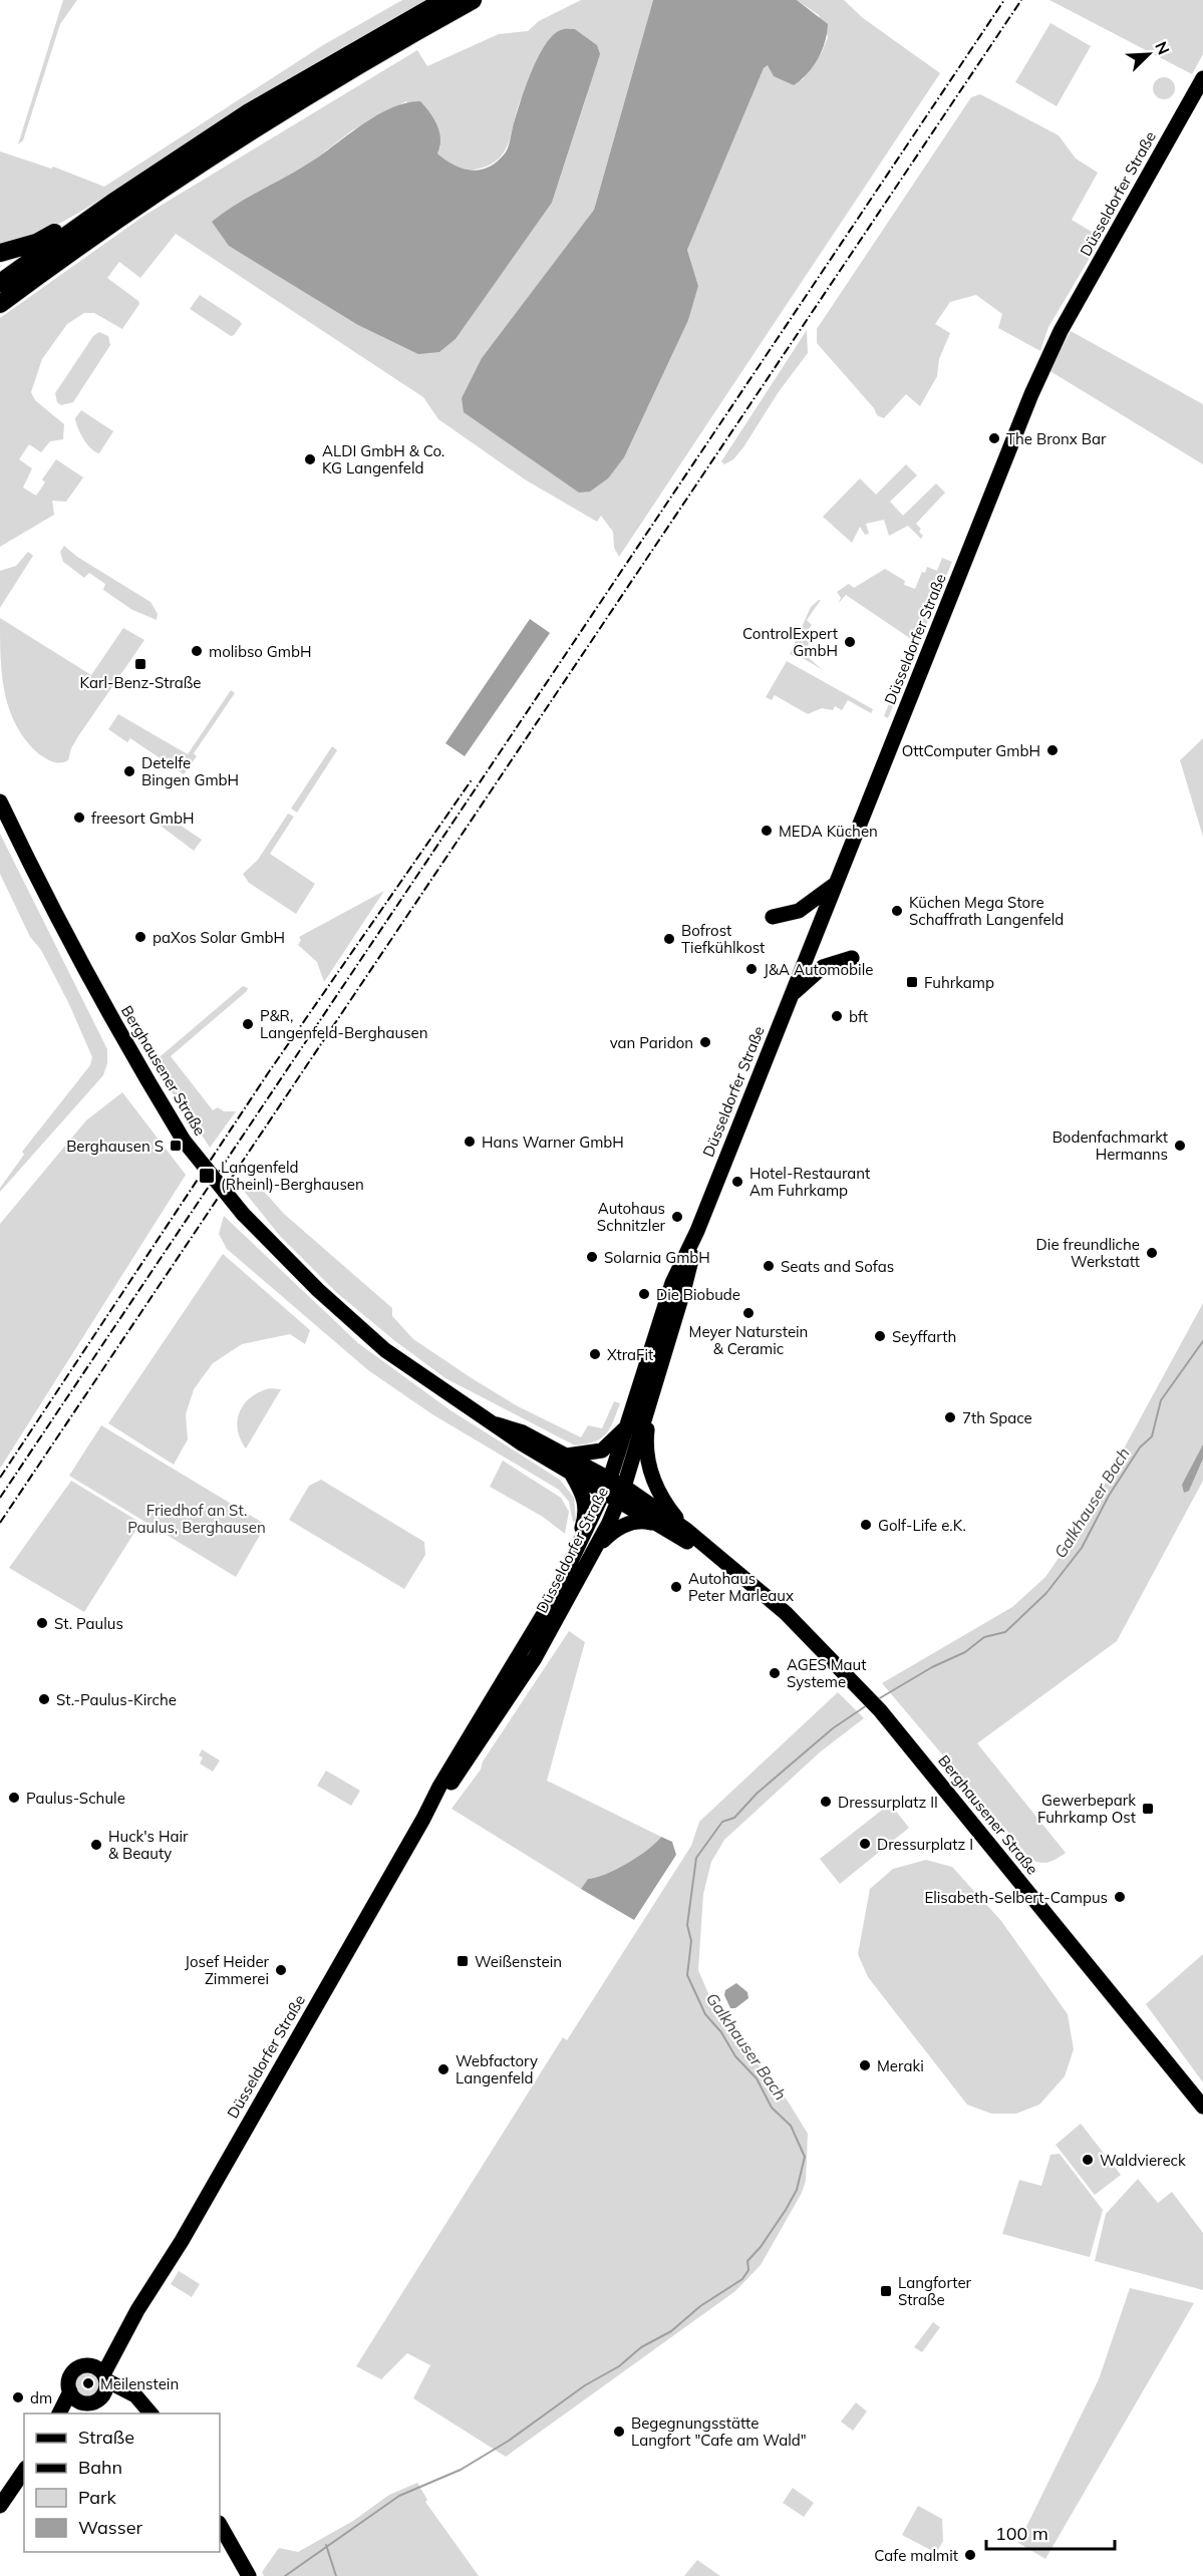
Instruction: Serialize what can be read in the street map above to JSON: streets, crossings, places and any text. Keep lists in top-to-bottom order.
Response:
{
  "streets": {
    "main road": ["Düsseldorfer Straße", "Berghausener Straße"]
  },
  "crossings": [
    ["Düsseldorfer Straße", "Berghausener Straße"]
  ],
  "water": ["Galkhauser Bach"],
  "parks": ["Friedhof an St. Paulus, Berghausen"],
  "places": {
    "other": [
      "The Bronx Bar",
      "ALDI GmbH & Co. KG Langenfeld",
      "ControlExpert GmbH",
      "molibso GmbH",
      "OttComputer GmbH",
      "Detelfe Bingen GmbH",
      "freesort GmbH",
      "MEDA Küchen",
      "Küchen Mega Store Schaffrath Langenfeld",
      "paXos Solar GmbH",
      "Bofrost Tiefkühlkost",
      "J&A Automobile",
      "bft",
      "P&R, Langenfeld-Berghausen",
      "van Paridon",
      "Hans Warner GmbH",
      "Bodenfachmarkt Hermanns",
      "Hotel-Restaurant Am Fuhrkamp",
      "Autohaus Schnitzler",
      "Die freundliche Werkstatt",
      "Solarnia GmbH",
      "Seats and Sofas",
      "Die Biobude",
      "Meyer Naturstein & Ceramic",
      "Seyffarth",
      "XtraFit",
      "7th Space",
      "Golf-Life e.K.",
      "Autohaus Peter Marleaux",
      "St. Paulus",
      "AGES Maut Systeme",
      "St.-Paulus-Kirche",
      "Paulus-Schule",
      "Dressurplatz II",
      "Dressurplatz I",
      "Huck's Hair & Beauty",
      "Elisabeth-Selbert-Campus",
      "Josef Heider Zimmerei",
      "Meraki",
      "Webfactory Langenfeld",
      "Waldviereck",
      "Meilenstein",
      "dm",
      "Begegnungsstätte Langfort \"Cafe am Wald\"",
      "Cafe malmit"
    ],
    "transit": [
      "Karl-Benz-Straße",
      "Fuhrkamp",
      "Berghausen S",
      "Langenfeld (Rheinl)-Berghausen",
      "Gewerbepark Fuhrkamp Ost",
      "Weißenstein",
      "Langforter Straße"
    ]
  },
  "legend": [
    "Straße",
    "Bahn",
    "Park",
    "Wasser"
  ],
  "scale_bar": "100 m",
  "north": "top right"
}
